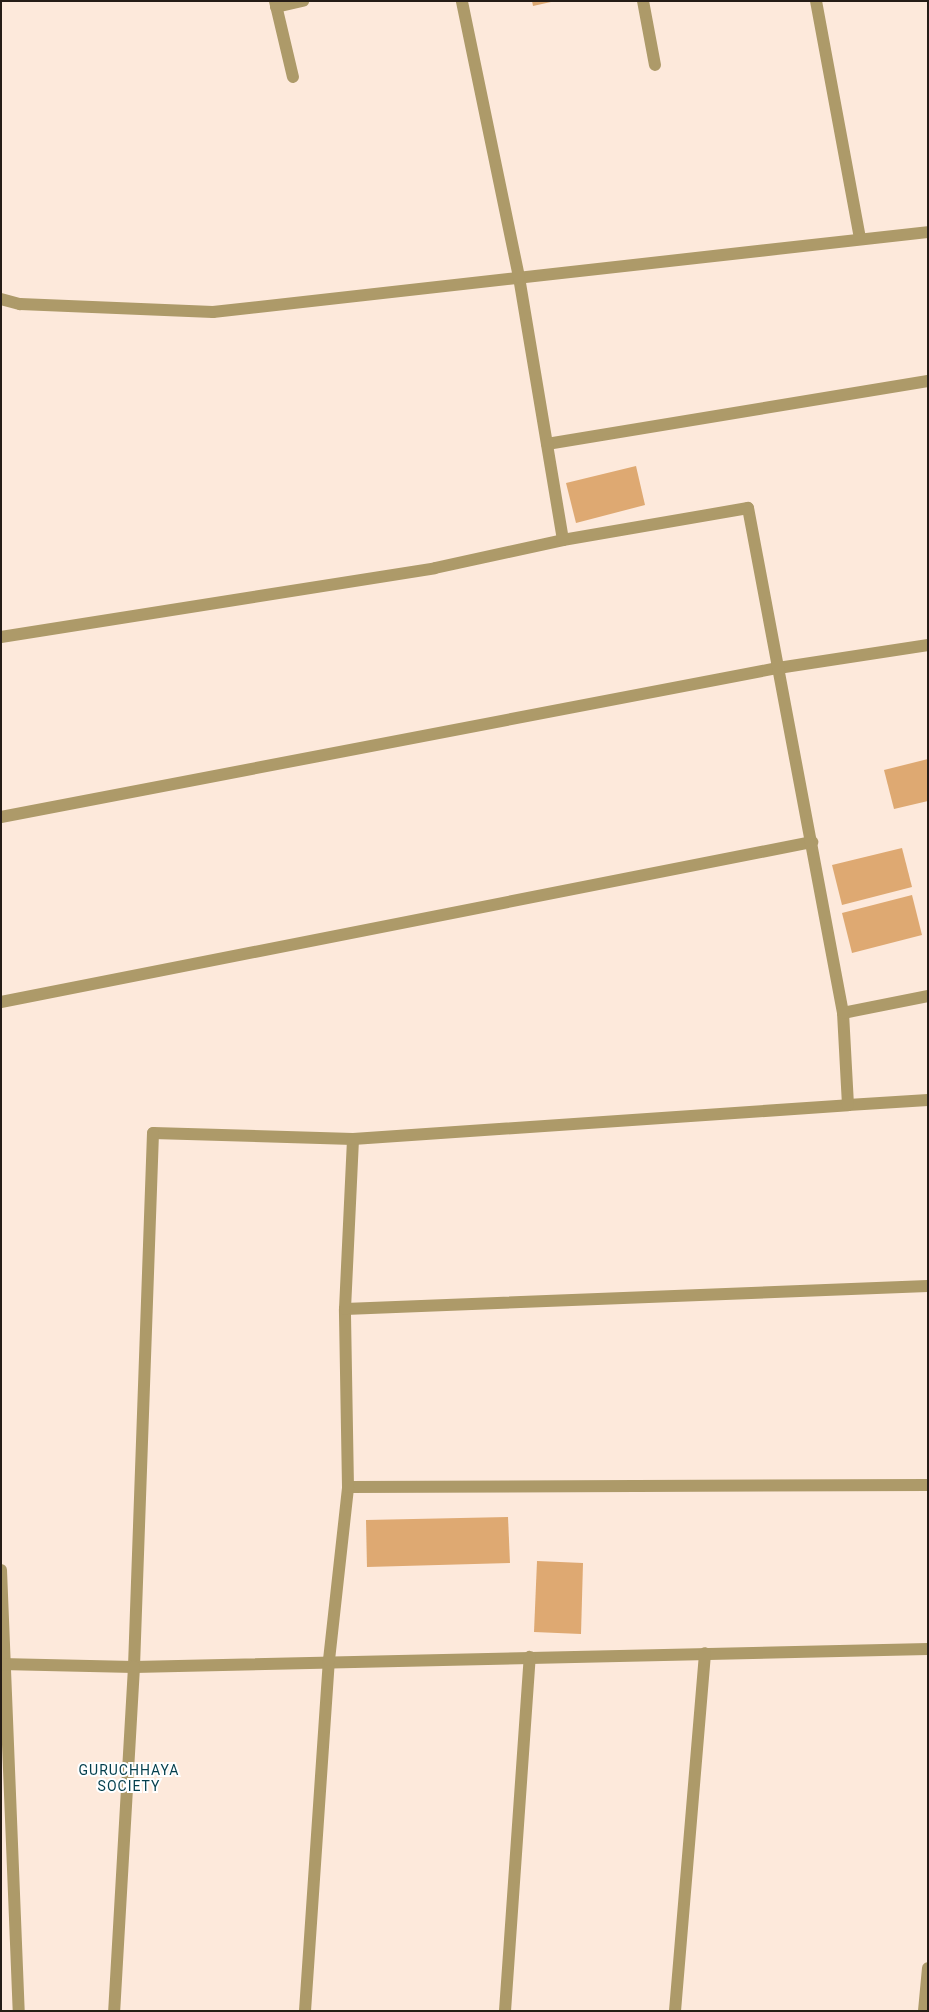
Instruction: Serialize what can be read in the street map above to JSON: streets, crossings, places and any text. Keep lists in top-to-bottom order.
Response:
{
  "districts": ["GURUCHHAYA SOCIETY"]
}
